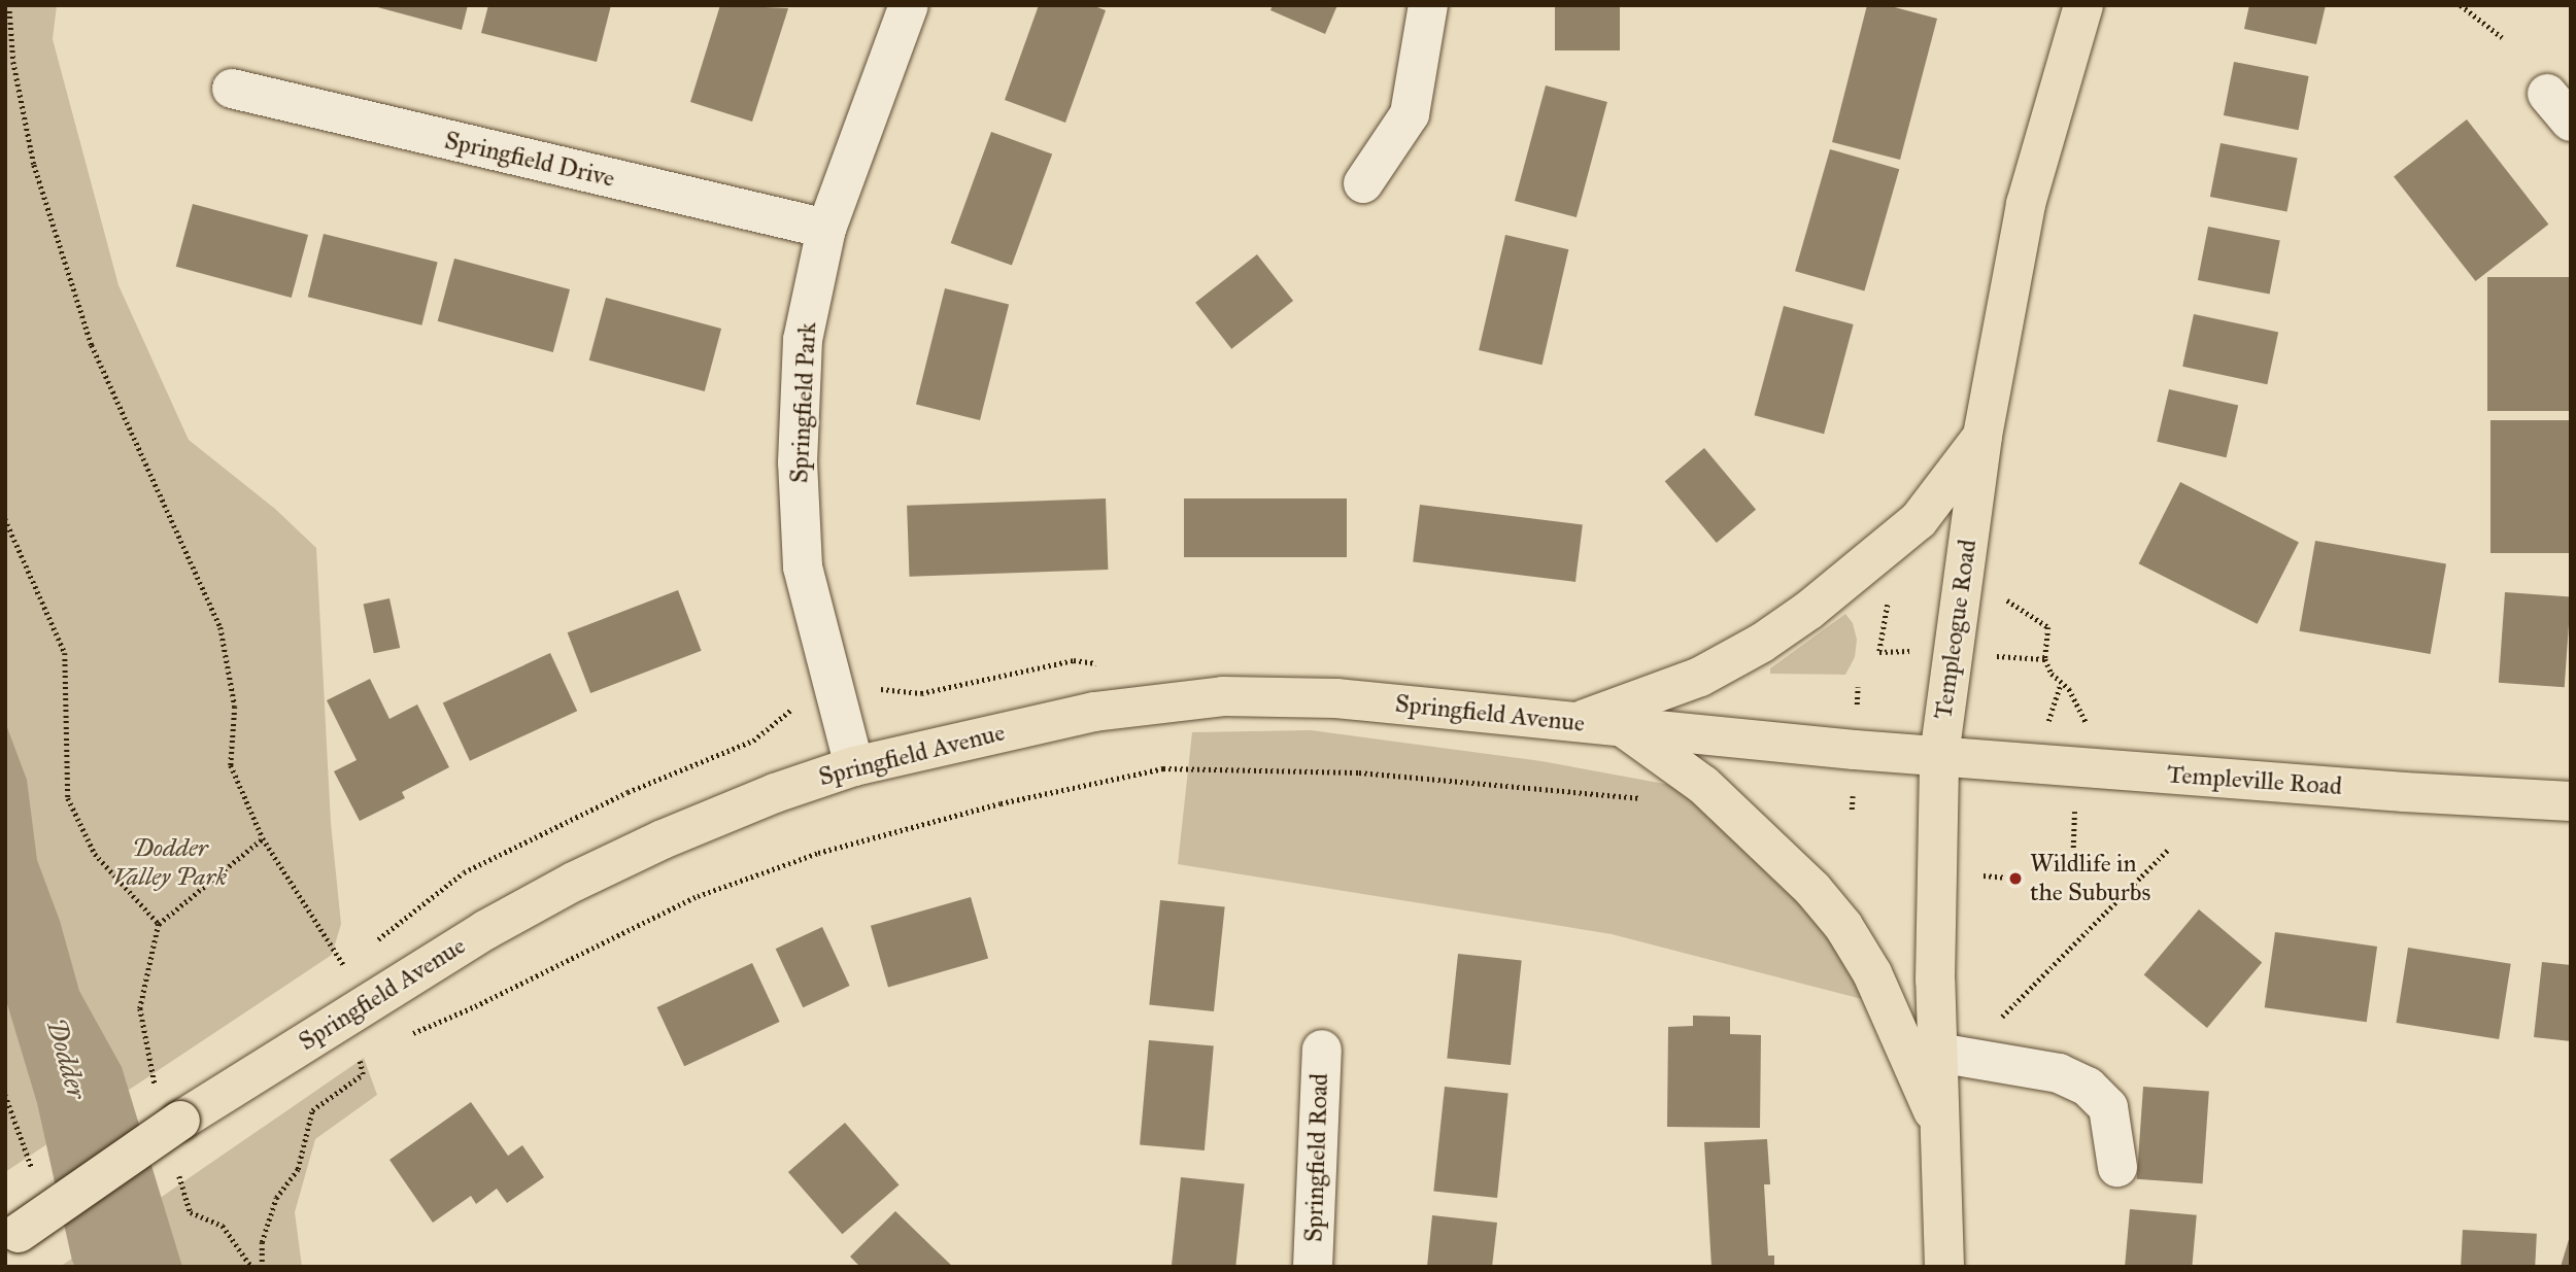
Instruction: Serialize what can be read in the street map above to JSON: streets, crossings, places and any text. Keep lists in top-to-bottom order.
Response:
{
  "streets": {
    "main road": ["Templeogue Road", "Springfield Avenue", "Templeville Road"],
    "street": ["Springfield Drive", "Springfield Park", "Springfield Road"]
  },
  "crossings": [
    ["Springfield Drive", "Springfield Park"],
    ["Springfield Park", "Springfield Avenue"],
    ["Templeogue Road", "Springfield Avenue"],
    ["Templeogue Road", "Templeville Road"],
    ["Springfield Avenue", "Templeville Road"]
  ],
  "water": ["Dodder"],
  "parks": ["Dodder Valley Park"],
  "places": ["Wildlife in the Suburbs"]
}
